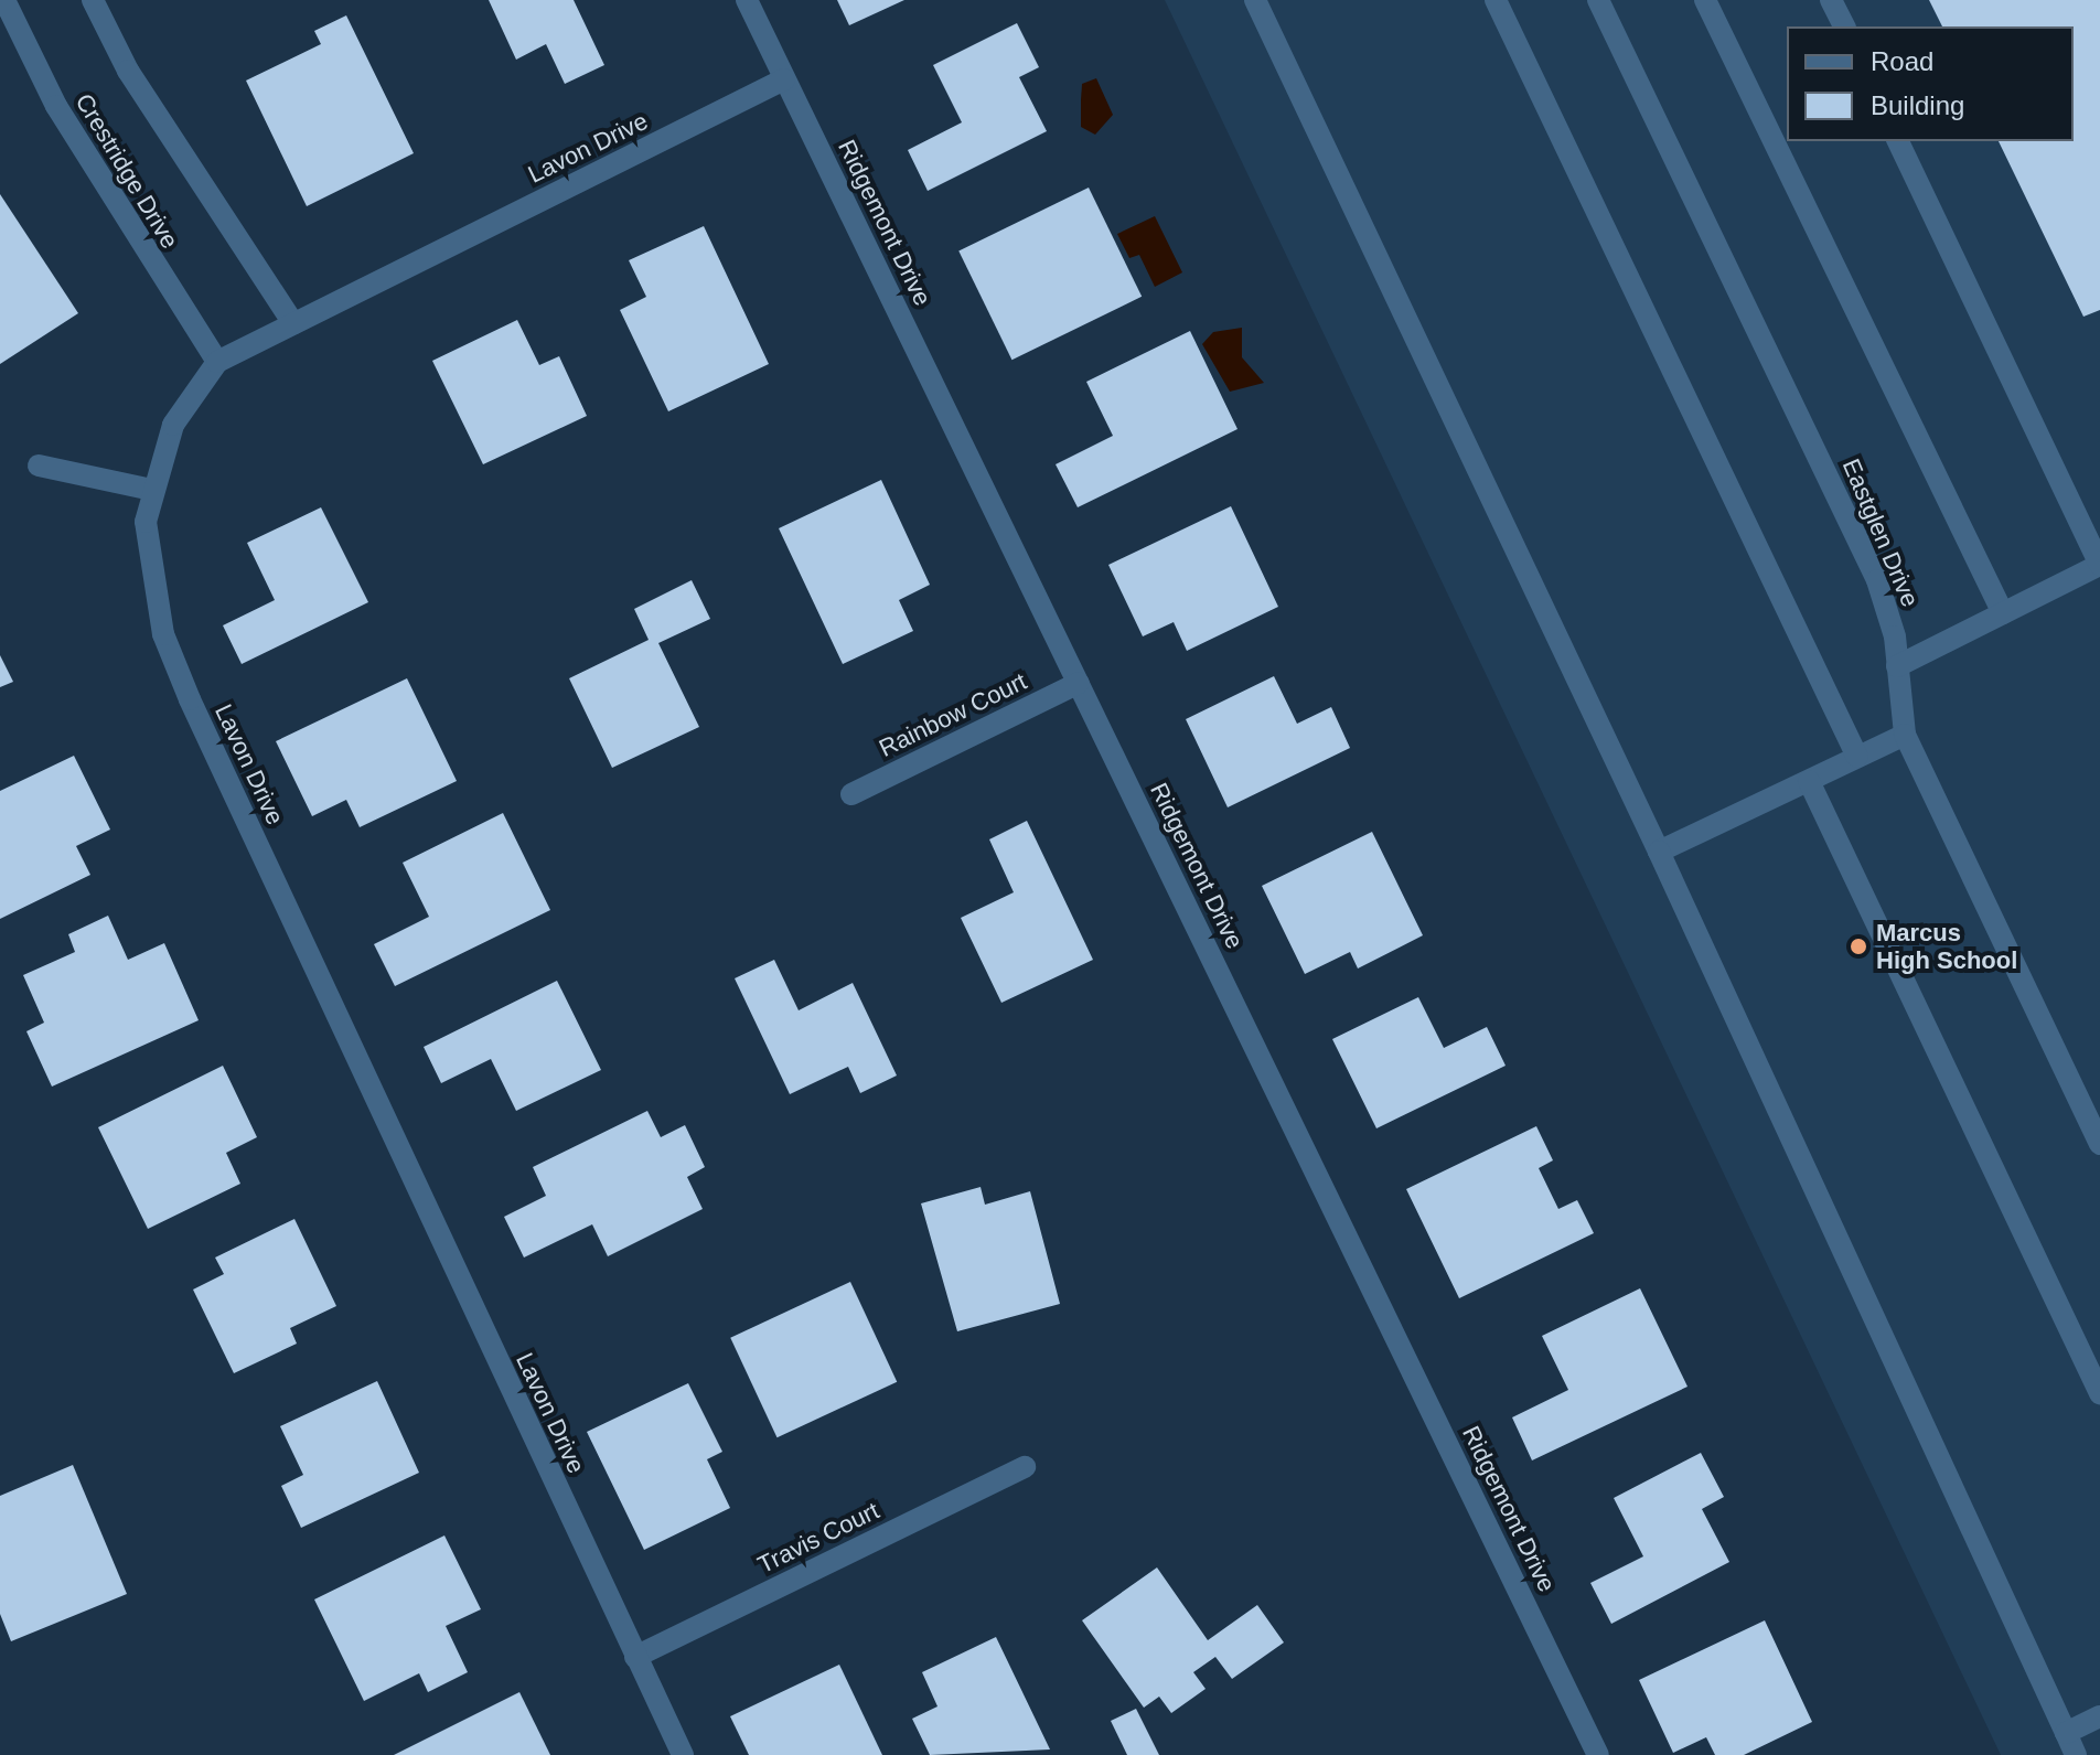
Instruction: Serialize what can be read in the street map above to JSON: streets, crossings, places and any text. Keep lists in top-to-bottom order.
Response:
{
  "streets": {
    "street": [
      "Lavon Drive",
      "Crestridge Drive",
      "Ridgemont Drive",
      "Eastglen Drive",
      "Rainbow Court",
      "Travis Court"
    ]
  },
  "crossings": [
    ["Lavon Drive", "Crestridge Drive"],
    ["Lavon Drive", "Ridgemont Drive"],
    ["Lavon Drive", "Travis Court"],
    ["Ridgemont Drive", "Rainbow Court"]
  ],
  "places": ["Marcus High School"],
  "legend": ["Road", "Building"]
}
